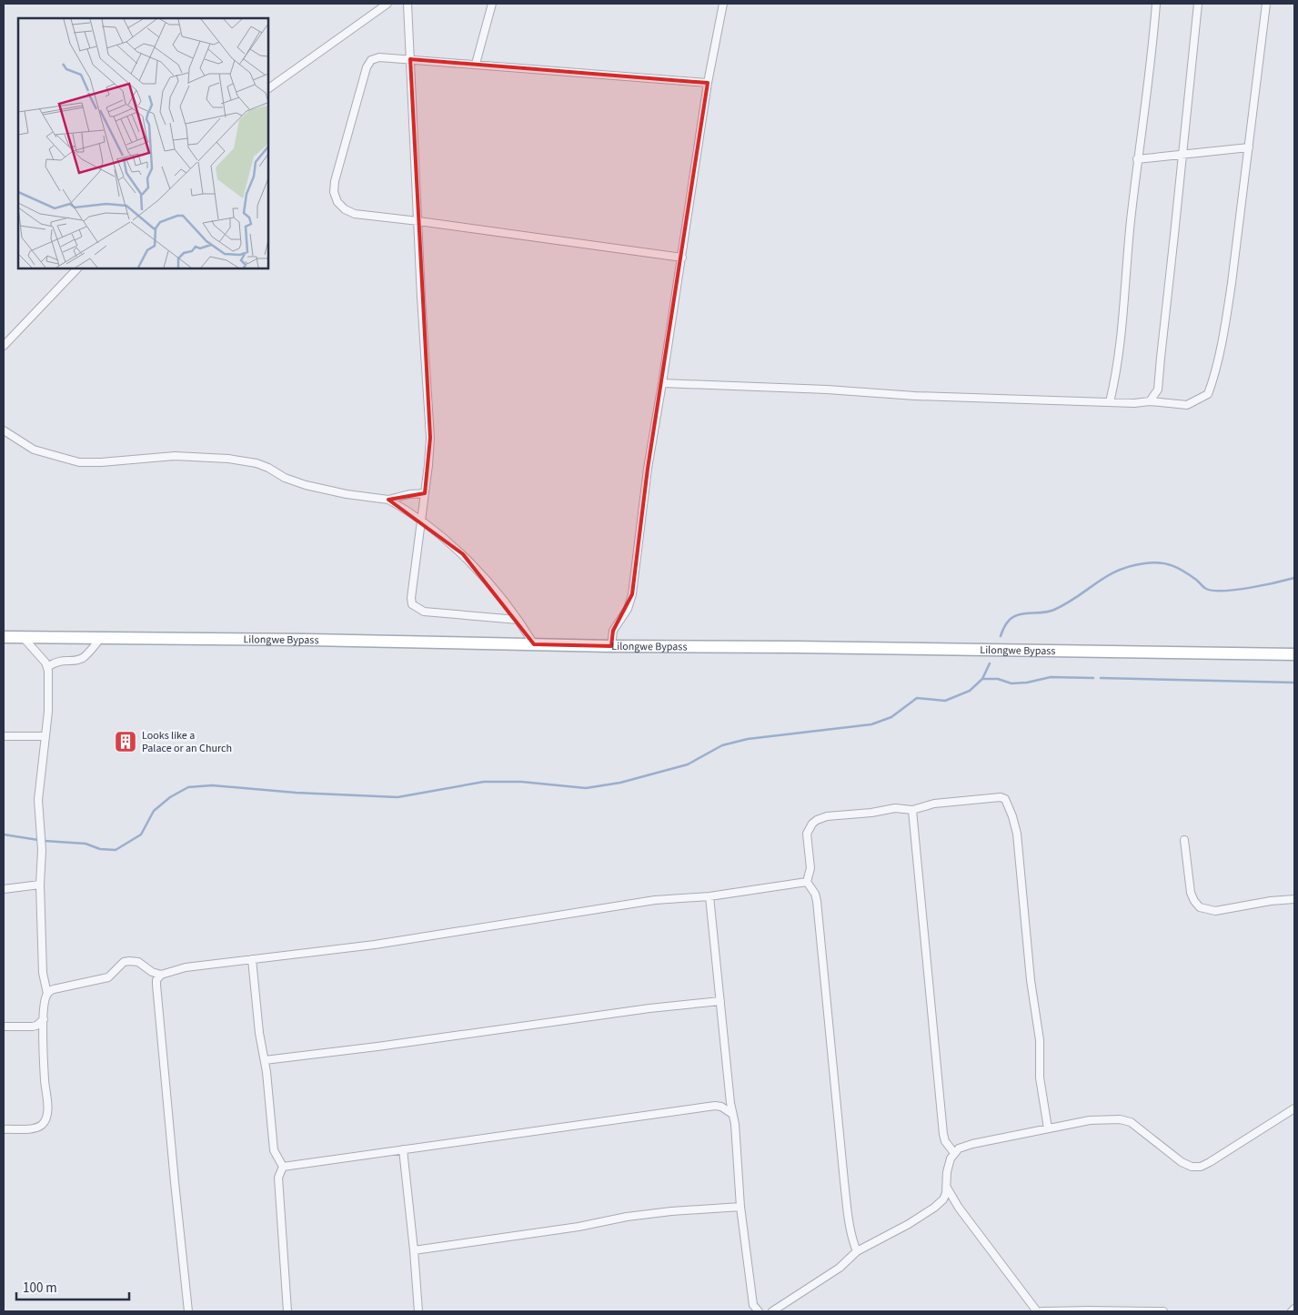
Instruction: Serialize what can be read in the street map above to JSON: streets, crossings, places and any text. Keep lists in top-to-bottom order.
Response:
{
  "streets": {
    "main road": ["Lilongwe Bypass"]
  },
  "places": {
    "building": ["Looks like a Palace or an Church"]
  },
  "scale_bar": "100 m"
}
